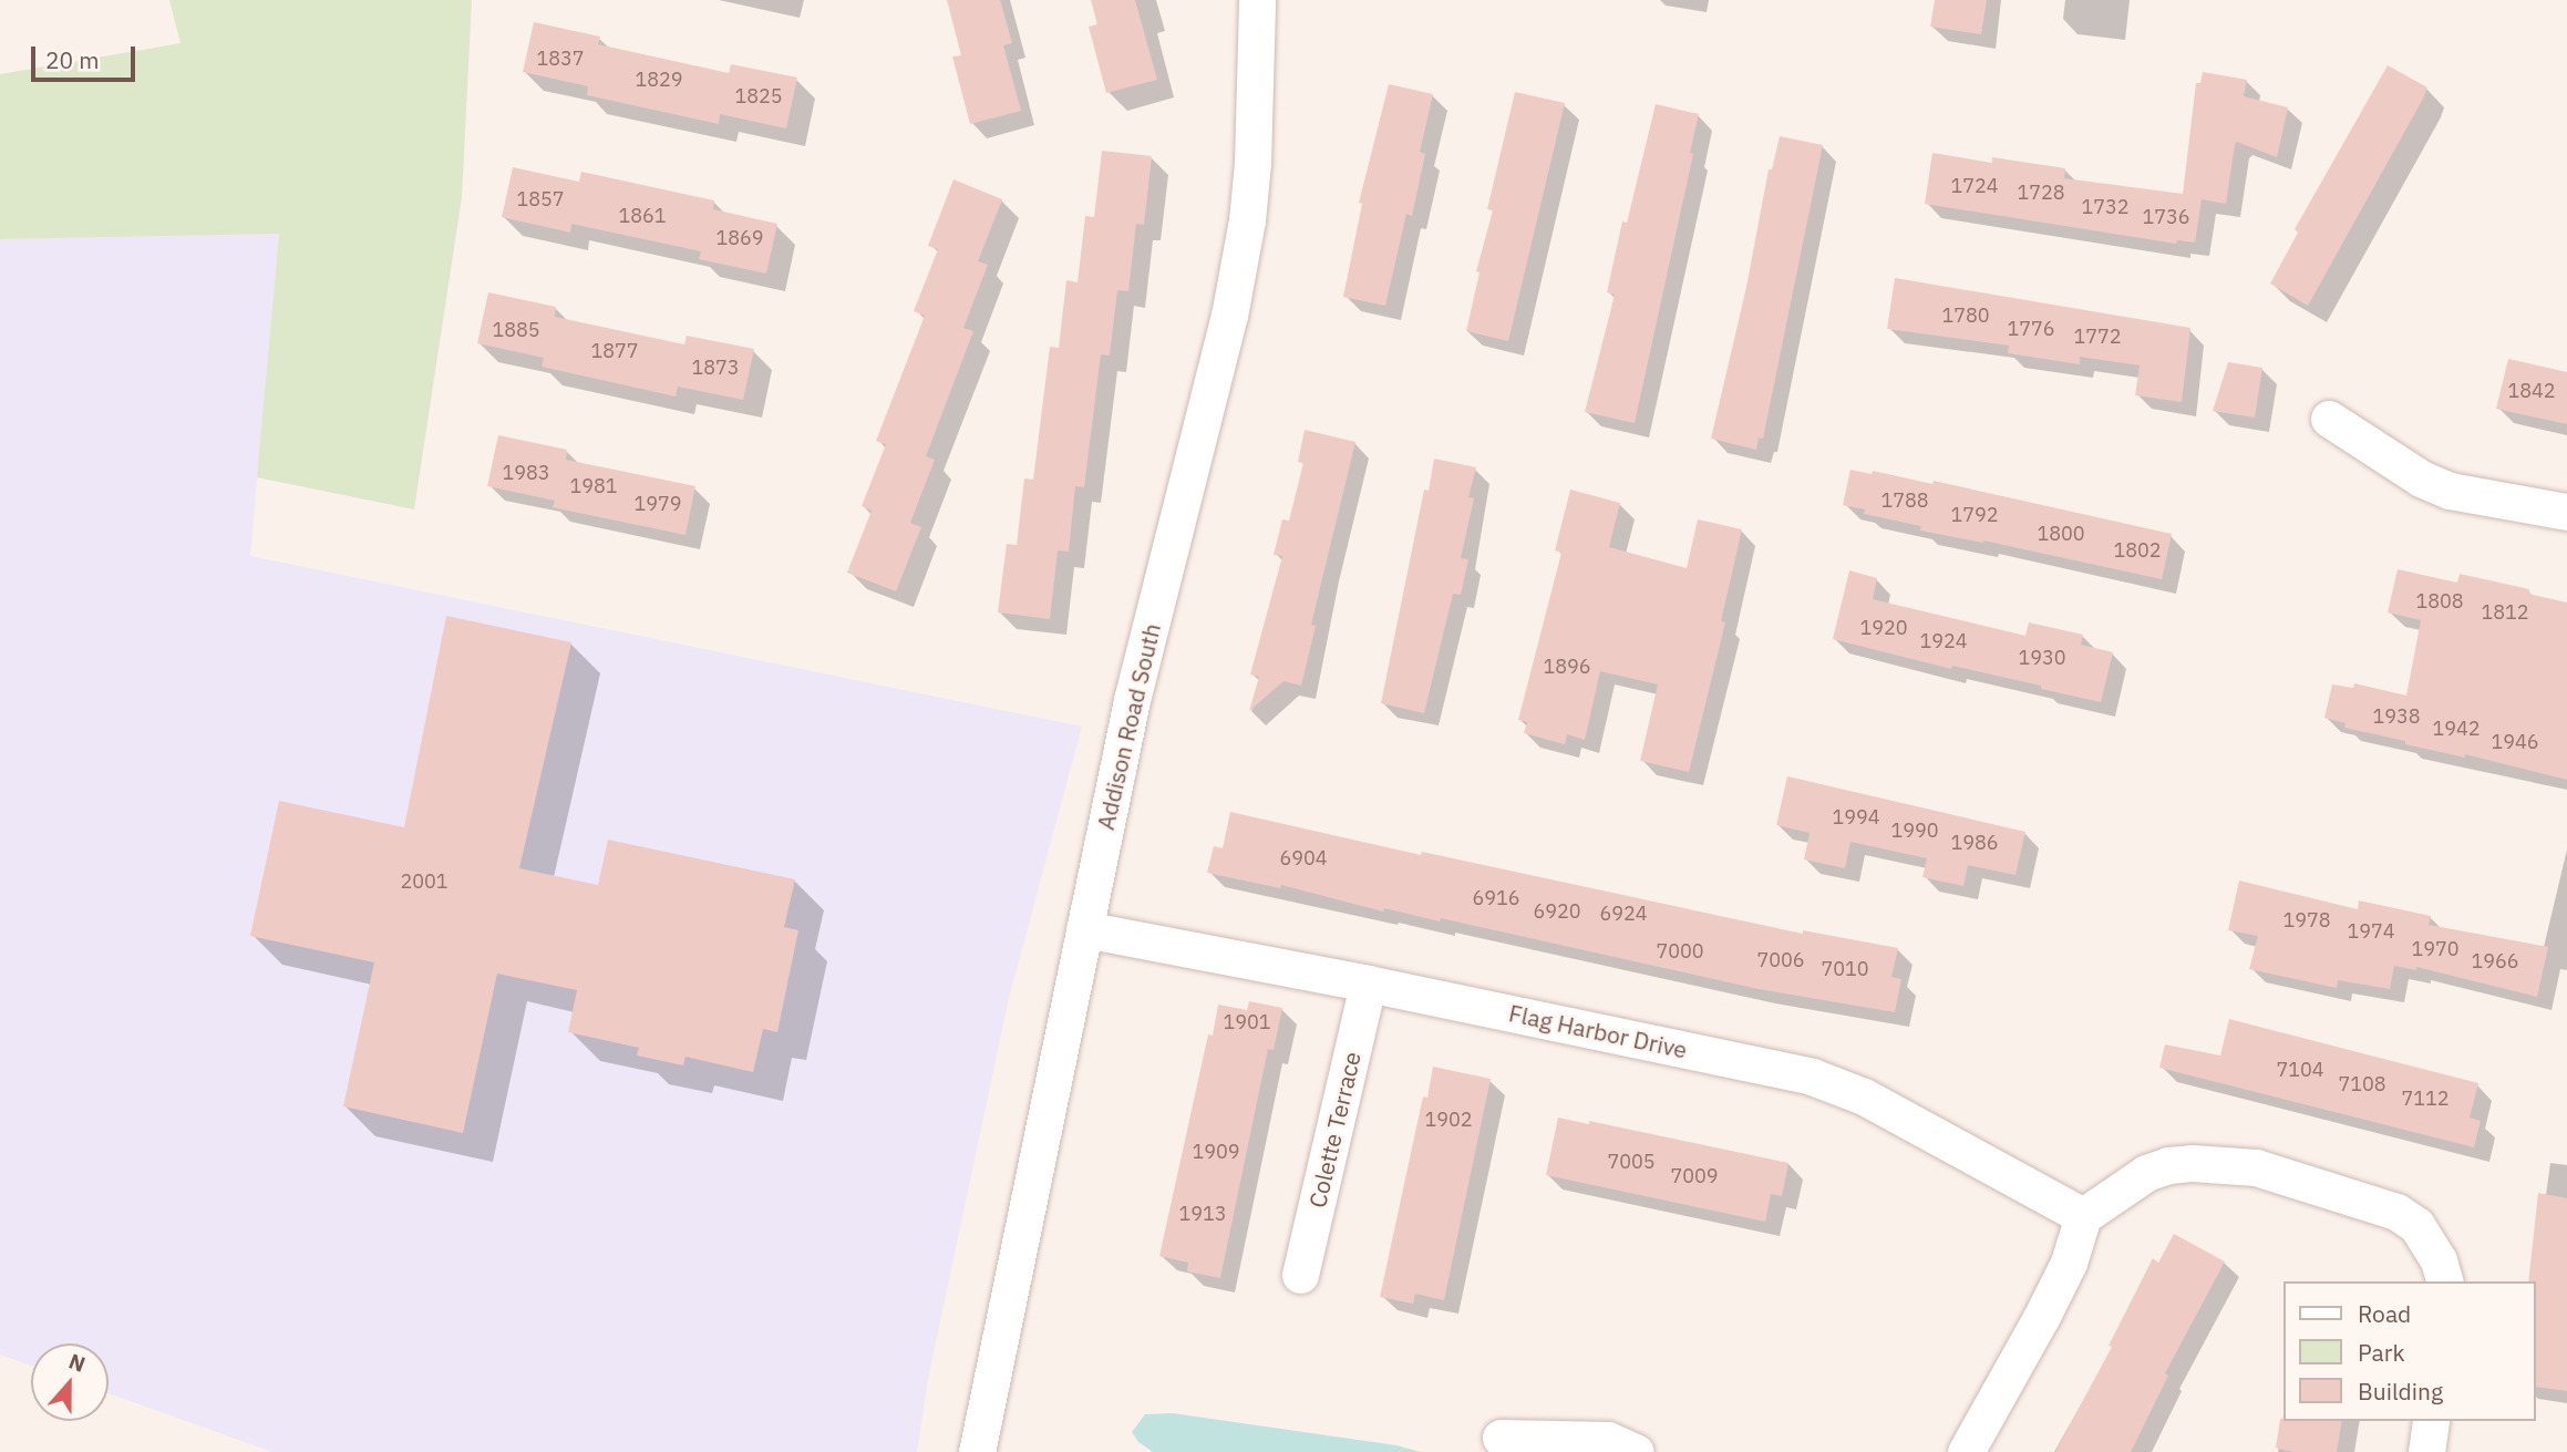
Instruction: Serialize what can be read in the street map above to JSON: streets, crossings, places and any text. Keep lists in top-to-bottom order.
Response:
{
  "streets": {
    "street": ["Addison Road South", "Flag Harbor Drive", "Colette Terrace"]
  },
  "crossings": [
    ["Addison Road South", "Flag Harbor Drive"],
    ["Flag Harbor Drive", "Colette Terrace"]
  ],
  "house_numbers": [
    "1837",
    "1829",
    "1825",
    "1724",
    "1728",
    "1857",
    "1732",
    "1861",
    "1736",
    "1869",
    "1780",
    "1776",
    "1885",
    "1772",
    "1877",
    "1873",
    "1842",
    "1983",
    "1981",
    "1788",
    "1979",
    "1792",
    "1800",
    "1802",
    "1808",
    "1812",
    "1920",
    "1924",
    "1930",
    "1896",
    "1938",
    "1942",
    "1946",
    "1994",
    "1990",
    "1986",
    "6904",
    "2001",
    "6916",
    "6920",
    "6924",
    "1978",
    "1974",
    "1970",
    "7000",
    "7006",
    "1966",
    "7010",
    "1901",
    "7104",
    "7108",
    "7112",
    "1902",
    "1909",
    "7005",
    "7009",
    "1913"
  ],
  "legend": ["Road", "Park", "Building"],
  "scale_bar": "20 m",
  "north": "top"
}
